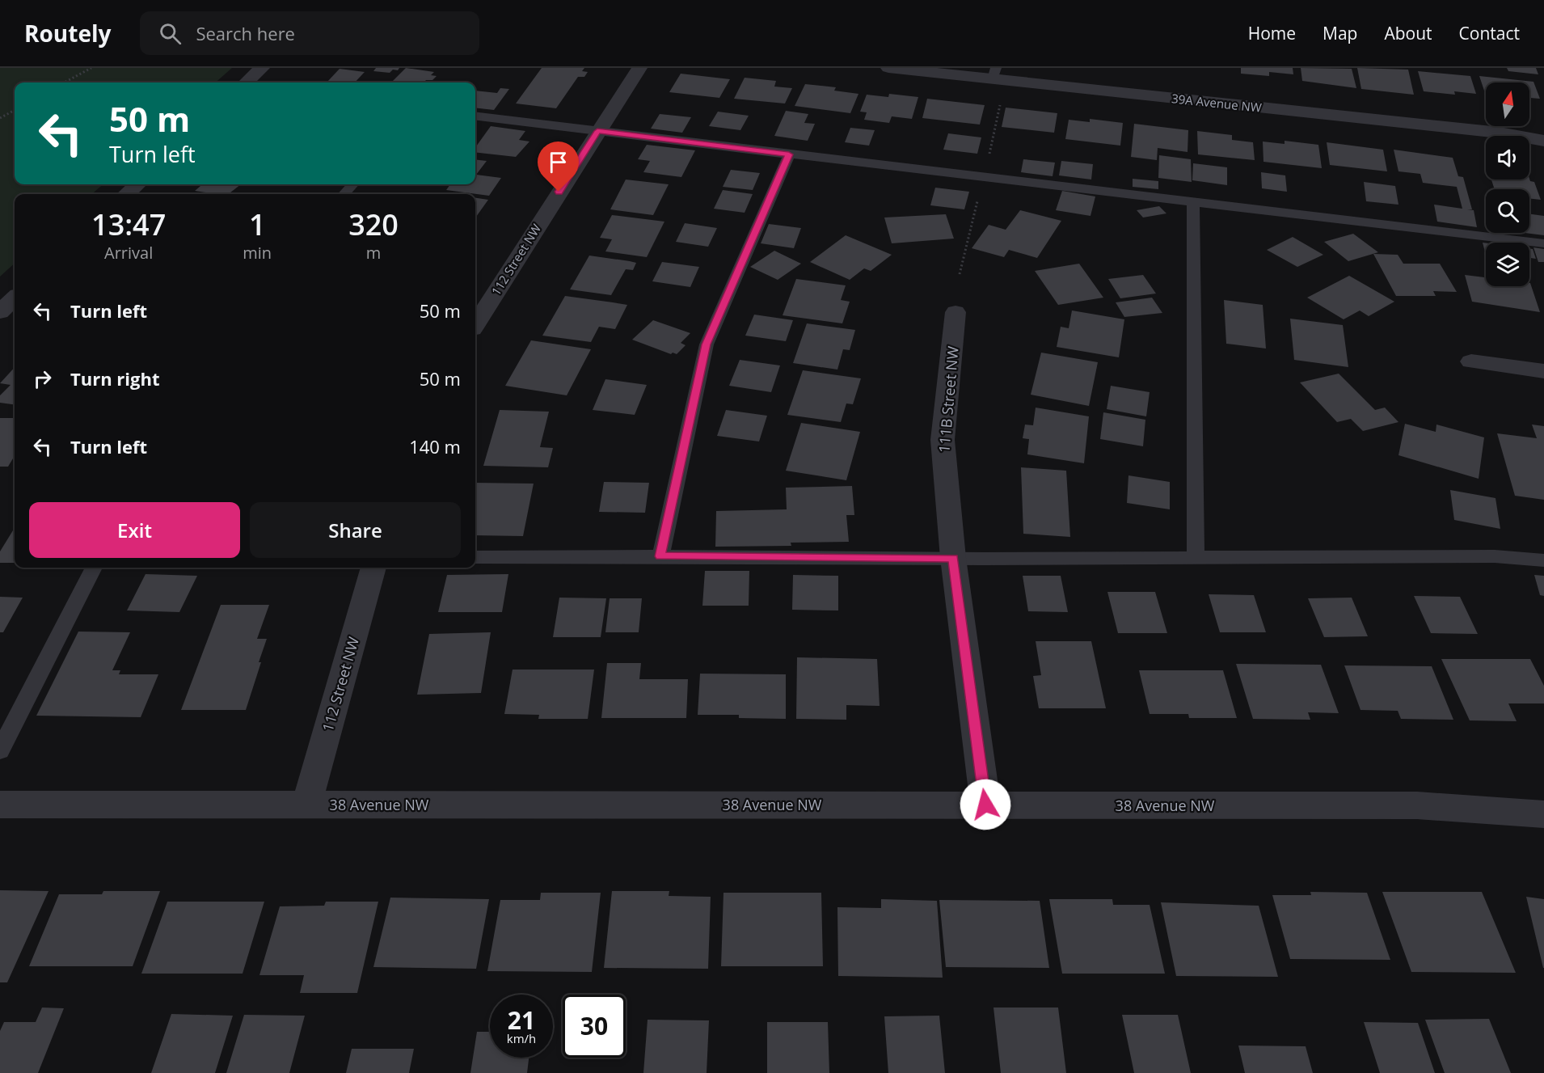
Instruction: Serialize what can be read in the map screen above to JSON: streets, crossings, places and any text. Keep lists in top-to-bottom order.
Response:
{
  "streets": {
    "street": [
      "39A Avenue NW",
      "112 Street NW",
      "111B Street NW",
      "38 Avenue NW"
    ]
  },
  "crossings": [
    ["112 Street NW", "38 Avenue NW"],
    ["111B Street NW", "38 Avenue NW"]
  ],
  "north": "top",
  "page": {
    "header": "Routely",
    "search": "Search here",
    "nav": [
      "Home",
      "Map",
      "About",
      "Contact"
    ],
    "turn": ["50 m", "Turn left"],
    "eta": [
      "13:47",
      "Arrival",
      "1",
      "min",
      "320",
      "m"
    ],
    "list": [
      {
        "name": "Turn left",
        "value": "50 m"
      },
      {
        "name": "Turn right",
        "value": "50 m"
      },
      {
        "name": "Turn left",
        "value": "140 m"
      }
    ],
    "buttons": ["Exit", "Share"],
    "speed": "21 km/h",
    "limit": "30"
  }
}
